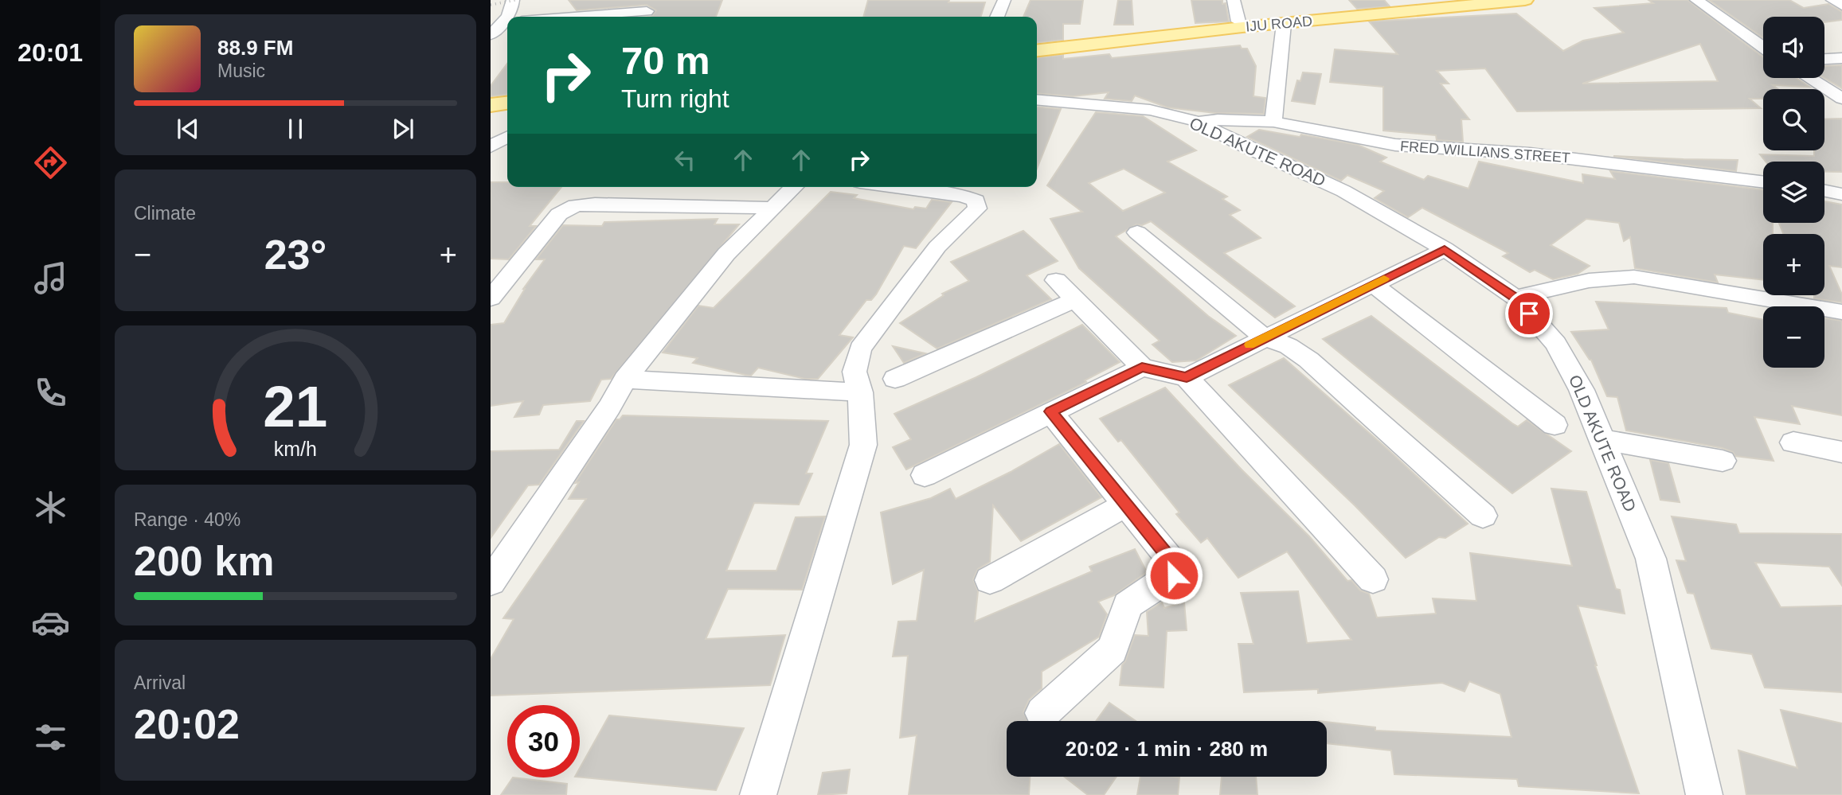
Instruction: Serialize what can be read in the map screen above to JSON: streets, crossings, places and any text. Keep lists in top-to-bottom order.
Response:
{
  "streets": {
    "main road": ["IJU ROAD"],
    "street": ["OLD AKUTE ROAD", "FRED WILLIANS STREET"]
  },
  "crossings": [
    ["OLD AKUTE ROAD", "FRED WILLIANS STREET"]
  ],
  "page": {
    "tabs": "20:01",
    "map_buttons": ["+", "−"],
    "turn": ["70 m", "Turn right"],
    "song": ["88.9 FM", "Music"],
    "tile": [
      "Climate",
      ["Range · 40%", "200 km"],
      ["Arrival", "20:02"]
    ],
    "heat": ["−", "23°", "+"],
    "limit": "30",
    "trip": "20:02 · 1 min · 280 m",
    "gauge": ["21", "km/h"]
  }
}
